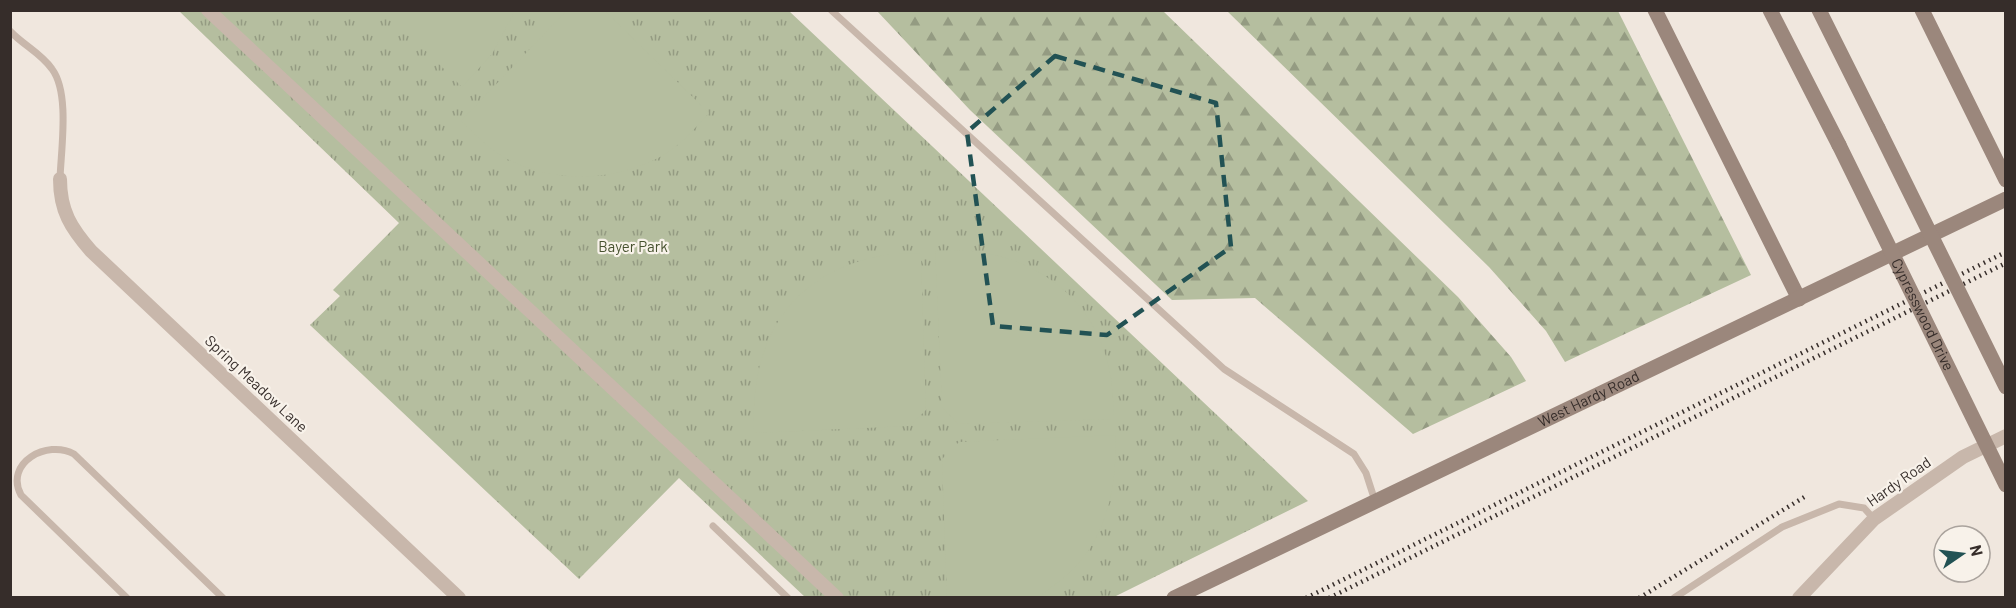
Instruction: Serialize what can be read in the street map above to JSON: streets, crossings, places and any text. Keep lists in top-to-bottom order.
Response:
{
  "streets": {
    "main road": ["Cypresswood Drive", "West Hardy Road"],
    "street": ["Spring Meadow Lane", "Hardy Road"]
  },
  "parks": ["Bayer Park"],
  "north": "right"
}
